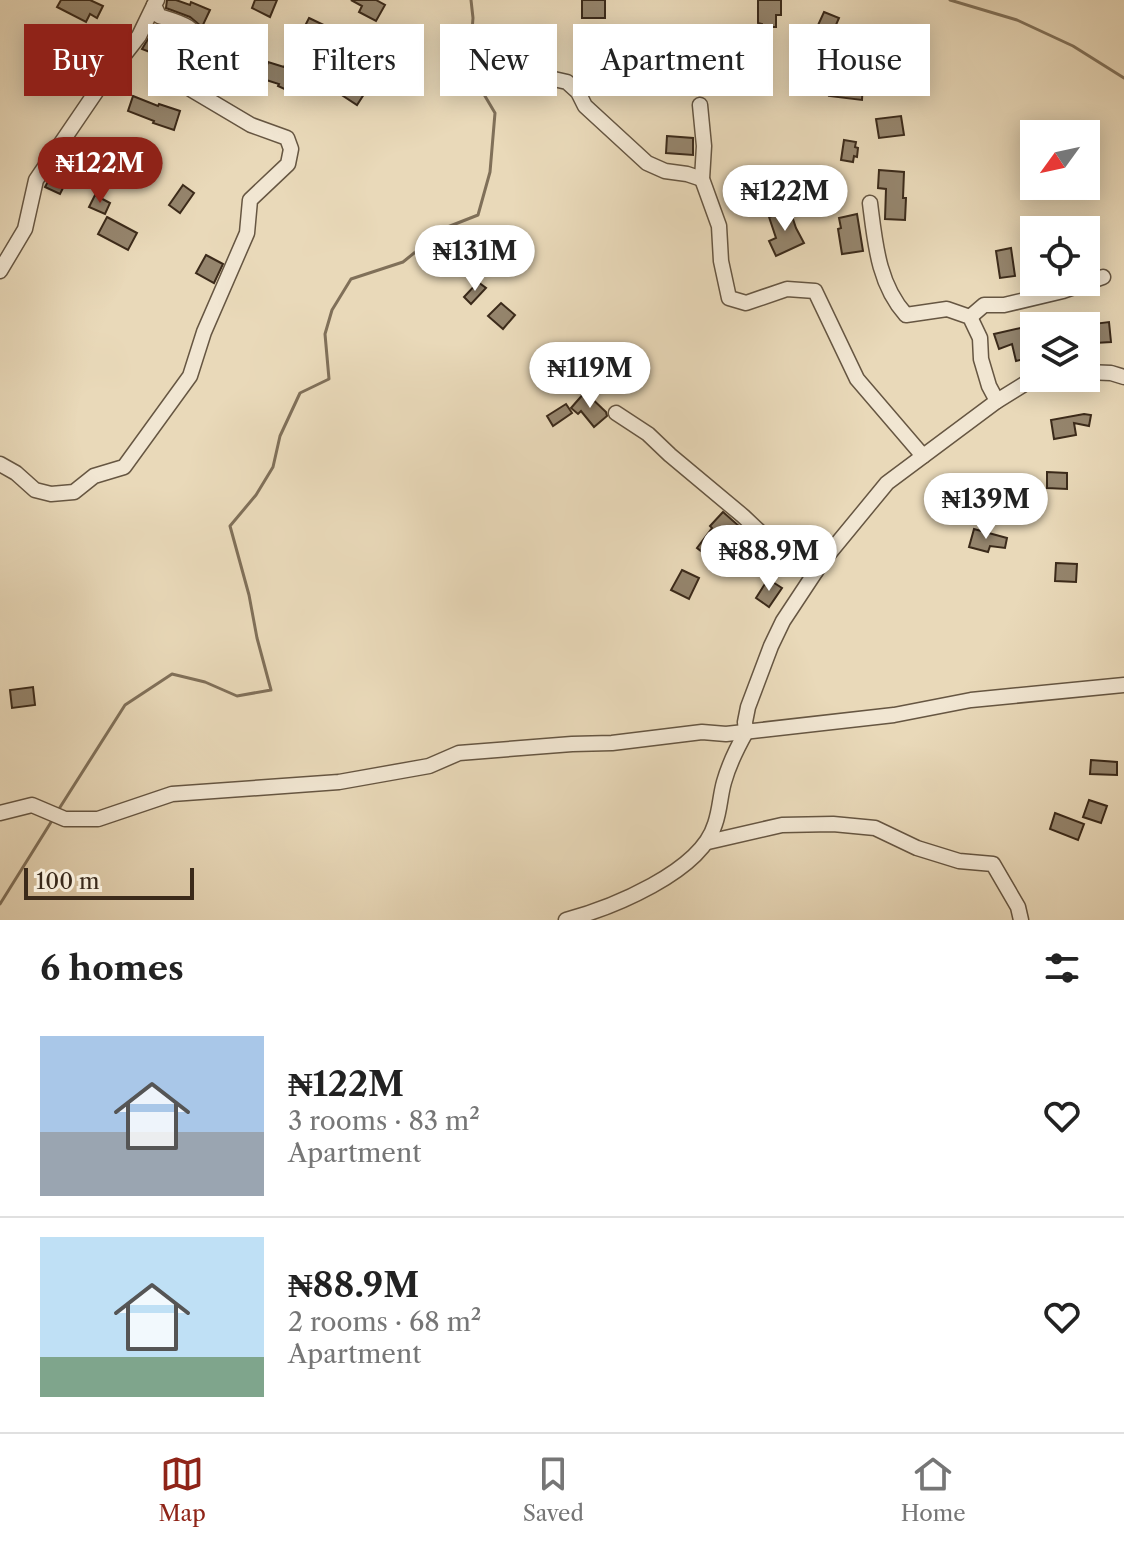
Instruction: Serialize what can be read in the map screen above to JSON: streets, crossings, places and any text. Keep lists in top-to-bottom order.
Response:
{
  "scale_bar": "100 m",
  "north": "bottom left",
  "page": {
    "chip": [
      "Buy",
      "Rent",
      "Filters",
      "New",
      "Apartment",
      "House"
    ],
    "price": [
      "₦122M",
      "₦122M",
      "₦131M",
      "₦119M",
      "₦139M",
      "₦88.9M"
    ],
    "scale": "100 m",
    "heading": "6 homes",
    "list": [
      {
        "name": "₦122M",
        "note": "3 rooms · 83 m² · Apartment"
      },
      {
        "name": "₦88.9M",
        "note": "2 rooms · 68 m² · Apartment"
      }
    ],
    "tabs": ["Map", "Saved", "Home"]
  }
}
